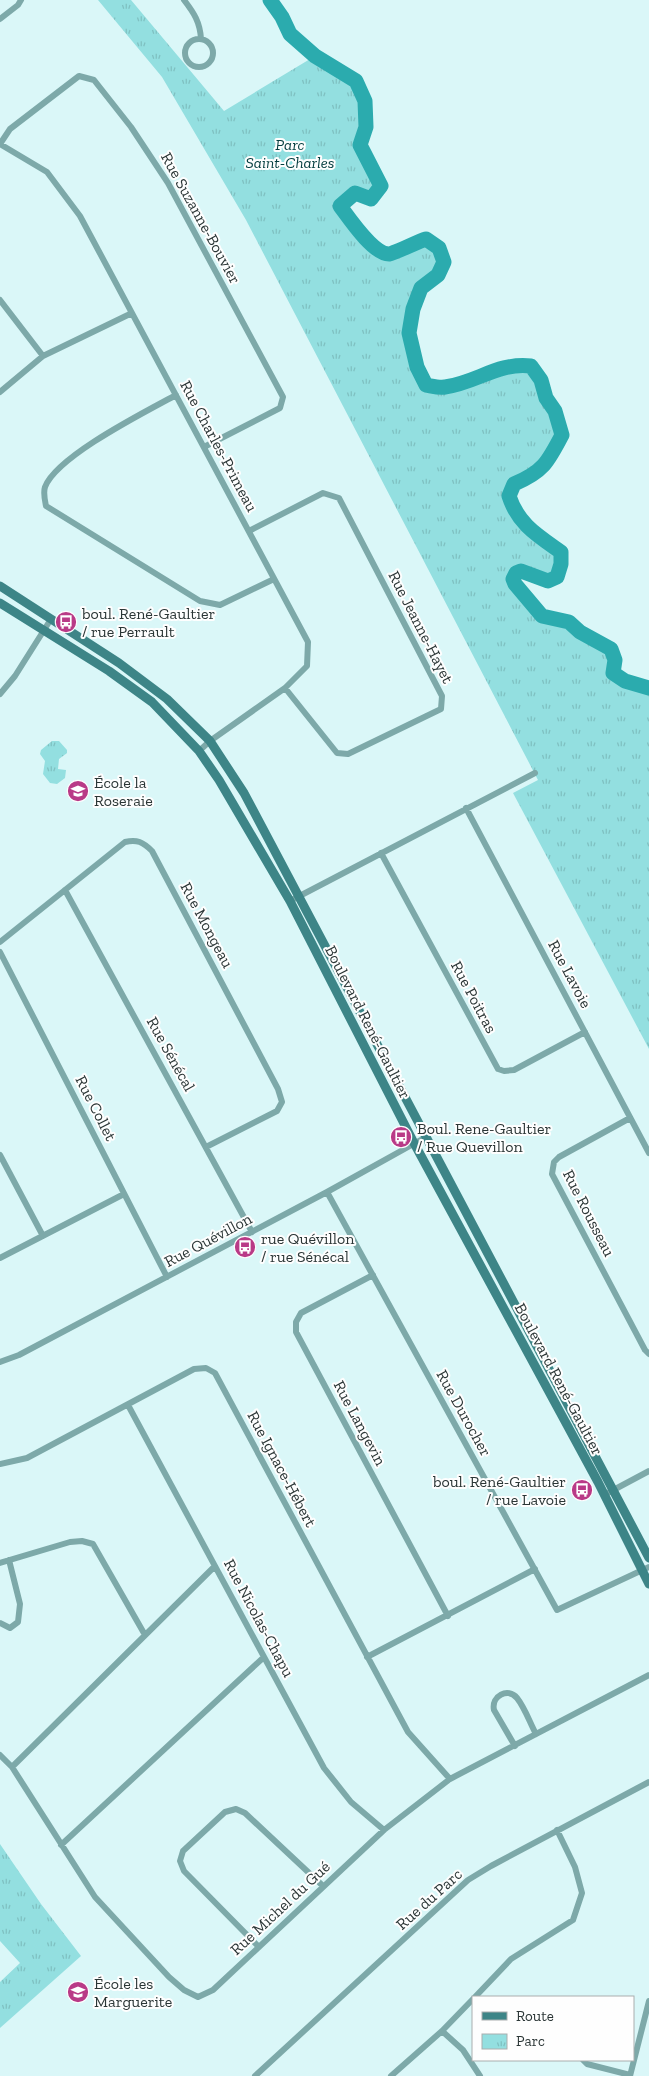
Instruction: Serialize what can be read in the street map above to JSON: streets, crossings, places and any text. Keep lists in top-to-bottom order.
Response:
{
  "streets": {
    "street": [
      "Rue Suzanne-Bouvier",
      "Rue Charles-Primeau",
      "Rue Jeanne-Hayet",
      "Rue Mongeau",
      "Rue Lavoie",
      "Rue Poitras",
      "Boulevard René-Gaultier",
      "Rue Sénécal",
      "Rue Collet",
      "Rue Rousseau",
      "Rue Quévillon",
      "Rue Durocher",
      "Rue Langevin",
      "Rue Ignace-Hébert",
      "Rue Nicolas-Chapu",
      "Rue du Parc",
      "Rue Michel du Gué"
    ]
  },
  "crossings": [
    ["Rue Suzanne-Bouvier", "Rue Charles-Primeau"],
    ["Rue Charles-Primeau", "Rue Jeanne-Hayet"],
    ["Rue Charles-Primeau", "Boulevard René-Gaultier"],
    ["Rue Mongeau", "Rue Sénécal"],
    ["Rue Lavoie", "Rue Poitras"],
    ["Rue Lavoie", "Rue Rousseau"],
    ["Boulevard René-Gaultier", "Rue Quévillon"],
    ["Boulevard René-Gaultier", "Rue Durocher"],
    ["Rue Sénécal", "Rue Quévillon"],
    ["Rue Collet", "Rue Quévillon"],
    ["Rue Quévillon", "Rue Durocher"],
    ["Rue Durocher", "Rue Langevin"],
    ["Rue Ignace-Hébert", "Rue Nicolas-Chapu"],
    ["Rue Ignace-Hébert", "Rue Michel du Gué"],
    ["Rue Nicolas-Chapu", "Rue Michel du Gué"]
  ],
  "parks": ["Parc Saint-Charles"],
  "places": {
    "bus stop": [
      "boul. René-Gaultier / rue Perrault",
      "Boul. Rene-Gaultier / Rue Quevillon",
      "rue Quévillon / rue Sénécal",
      "boul. René-Gaultier / rue Lavoie"
    ],
    "school or university": ["École la Roseraie", "École les Marguerite"]
  },
  "legend": ["Route", "Parc"]
}
